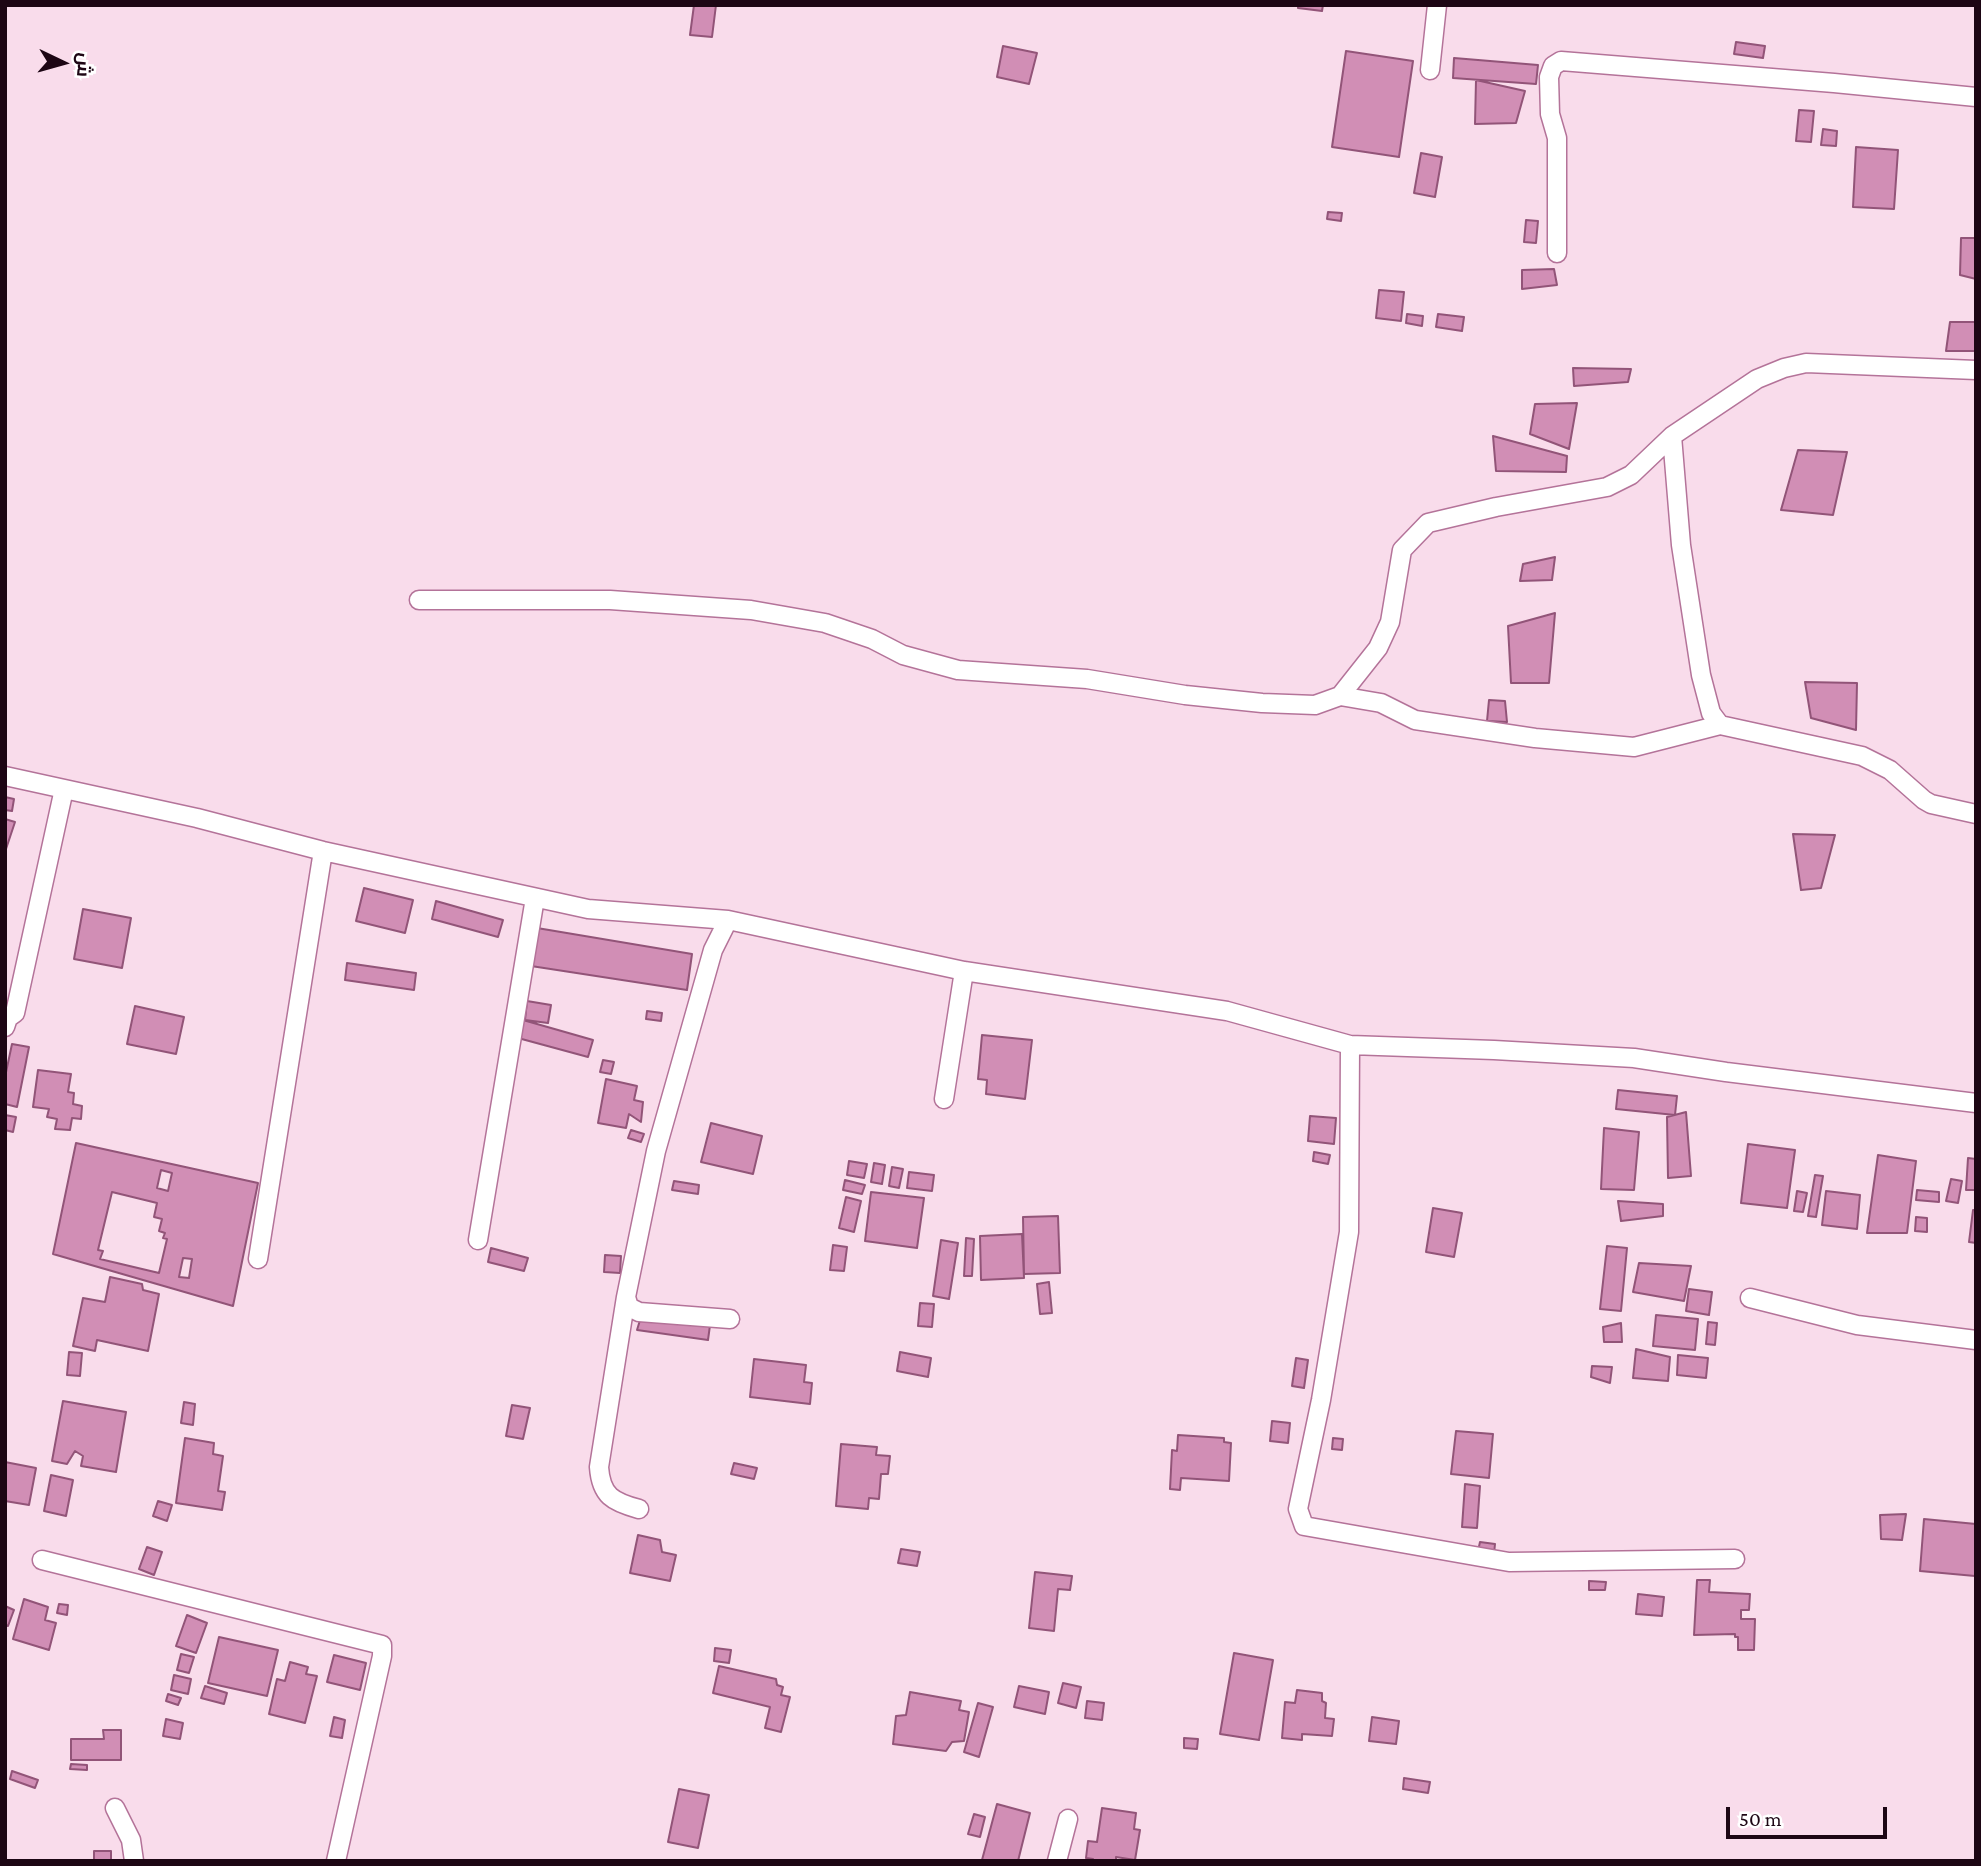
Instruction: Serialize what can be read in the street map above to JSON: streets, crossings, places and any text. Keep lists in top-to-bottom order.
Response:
{
  "scale_bar": "50 m",
  "north": "right"
}
